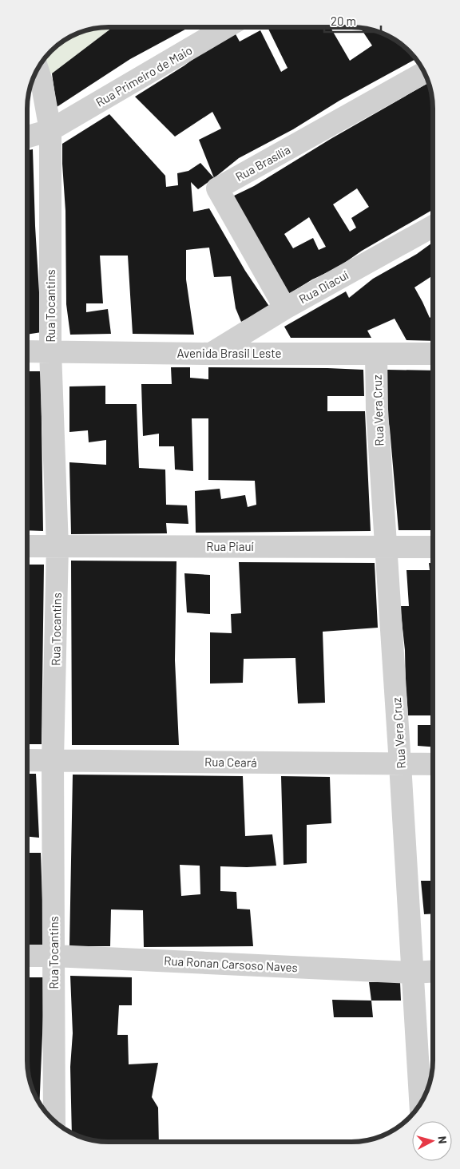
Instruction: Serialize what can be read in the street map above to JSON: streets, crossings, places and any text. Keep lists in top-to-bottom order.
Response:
{
  "streets": {
    "street": [
      "Rua Primeiro de Maio",
      "Rua Brasília",
      "Rua Diacuí",
      "Rua Tocantins",
      "Avenida Brasil Leste",
      "Rua Vera Cruz",
      "Rua Piauí",
      "Rua Ceará",
      "Rua Ronan Carsoso Naves"
    ]
  },
  "crossings": [
    ["Rua Primeiro de Maio", "Rua Tocantins"],
    ["Rua Brasília", "Rua Diacuí"],
    ["Rua Diacuí", "Avenida Brasil Leste"],
    ["Rua Tocantins", "Avenida Brasil Leste"],
    ["Rua Tocantins", "Rua Piauí"],
    ["Rua Tocantins", "Rua Ceará"],
    ["Rua Tocantins", "Rua Ronan Carsoso Naves"],
    ["Avenida Brasil Leste", "Rua Vera Cruz"],
    ["Rua Vera Cruz", "Rua Piauí"],
    ["Rua Vera Cruz", "Rua Ceará"],
    ["Rua Vera Cruz", "Rua Ronan Carsoso Naves"]
  ],
  "scale_bar": "20 m",
  "north": "right"
}
